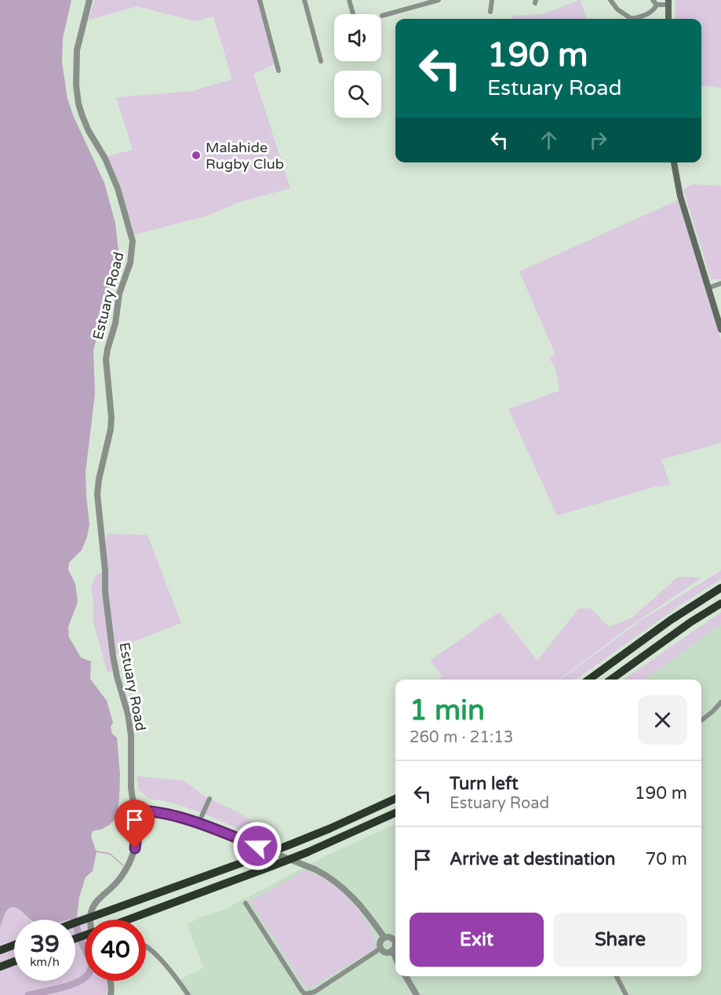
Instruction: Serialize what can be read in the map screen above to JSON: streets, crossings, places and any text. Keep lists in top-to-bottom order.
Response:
{
  "streets": {
    "street": ["Estuary Road"]
  },
  "places": ["Malahide Rugby Club"],
  "page": {
    "turn": ["190 m", "Estuary Road"],
    "heading": ["1 min", "260 m · 21:13"],
    "list": [
      {
        "name": "Turn left",
        "note": "Estuary Road",
        "value": "190 m"
      },
      {
        "name": "Arrive at destination",
        "value": "70 m"
      }
    ],
    "buttons": ["Exit", "Share"],
    "speed": "39 km/h",
    "limit": "40"
  }
}
